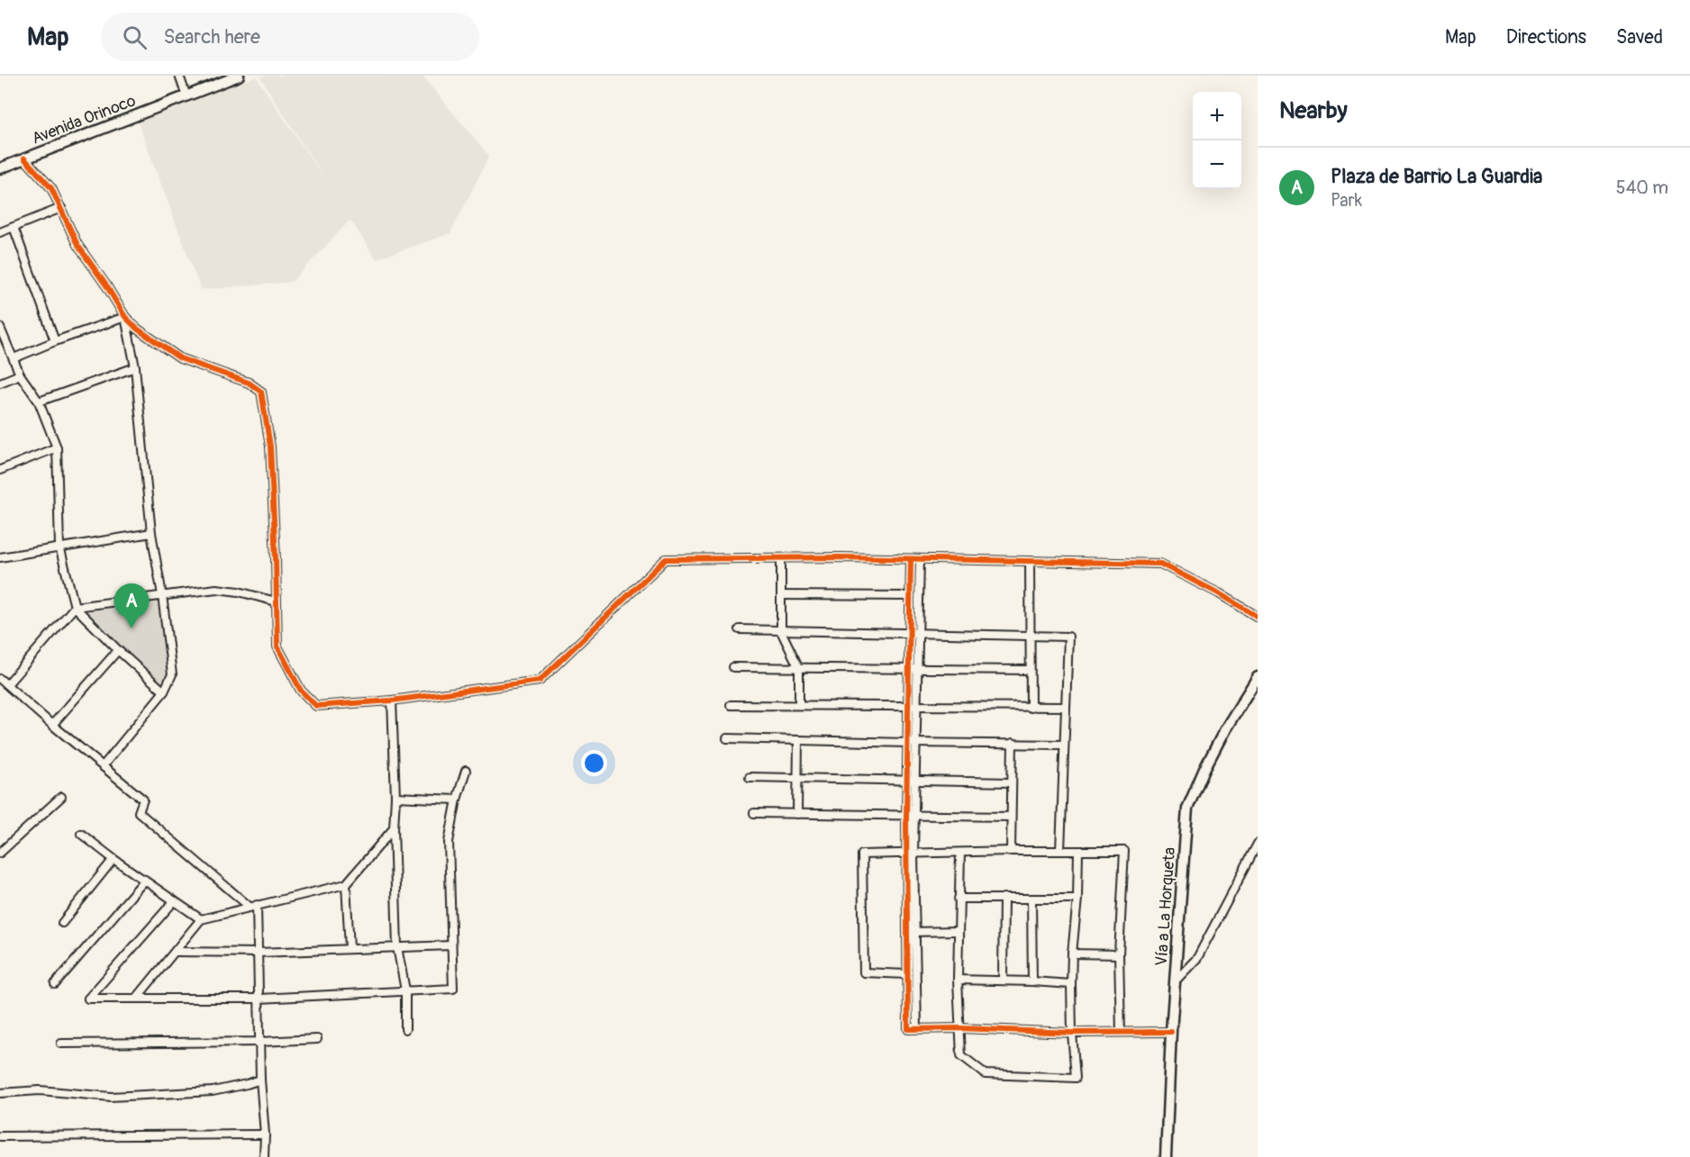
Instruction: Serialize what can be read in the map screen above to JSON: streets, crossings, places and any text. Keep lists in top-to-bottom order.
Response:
{
  "streets": {
    "main road": ["Avenida Orinoco", "Vía a La Horqueta"]
  },
  "page": {
    "header": "Map",
    "search": "Search here",
    "nav": ["Map", "Directions", "Saved"],
    "heading": "Nearby",
    "map_buttons": ["+", "−"],
    "list": [
      {
        "mark": "A",
        "name": "Plaza de Barrio La Guardia",
        "note": "Park",
        "value": "540 m"
      }
    ],
    "pins": "A"
  }
}
